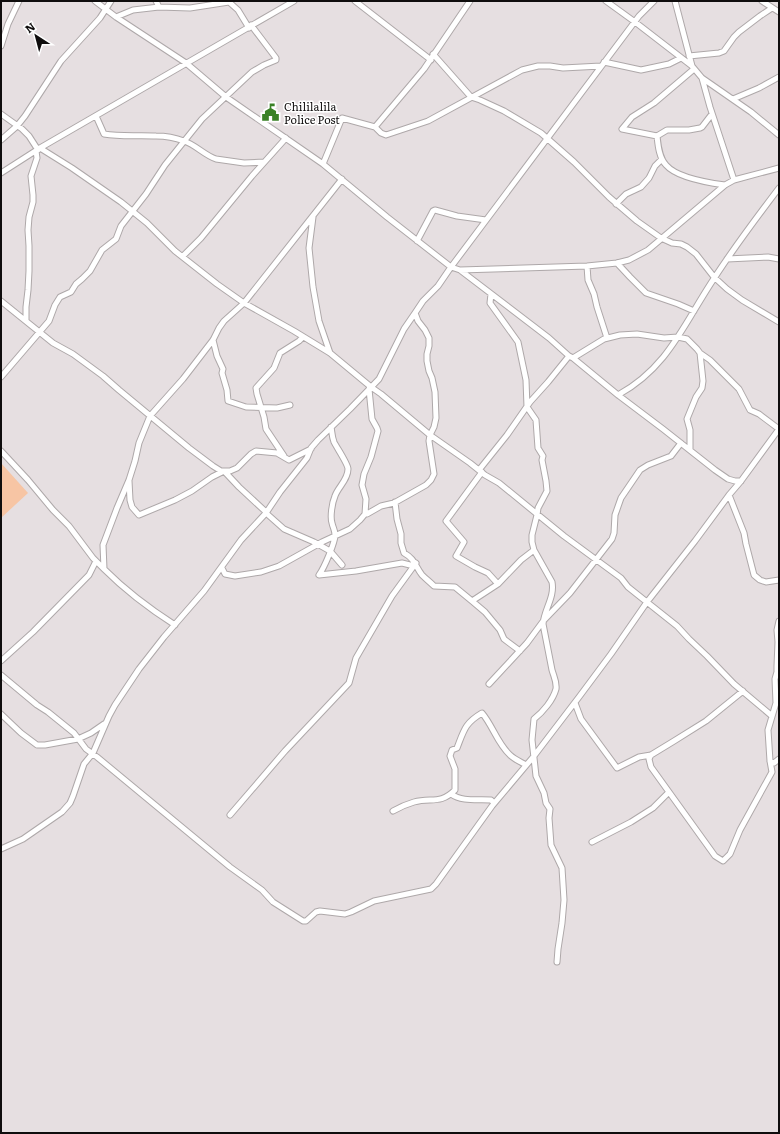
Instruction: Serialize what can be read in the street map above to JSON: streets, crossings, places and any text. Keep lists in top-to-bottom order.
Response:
{
  "places": {
    "public building": ["Chililalila Police Post"]
  },
  "north": "top left"
}
